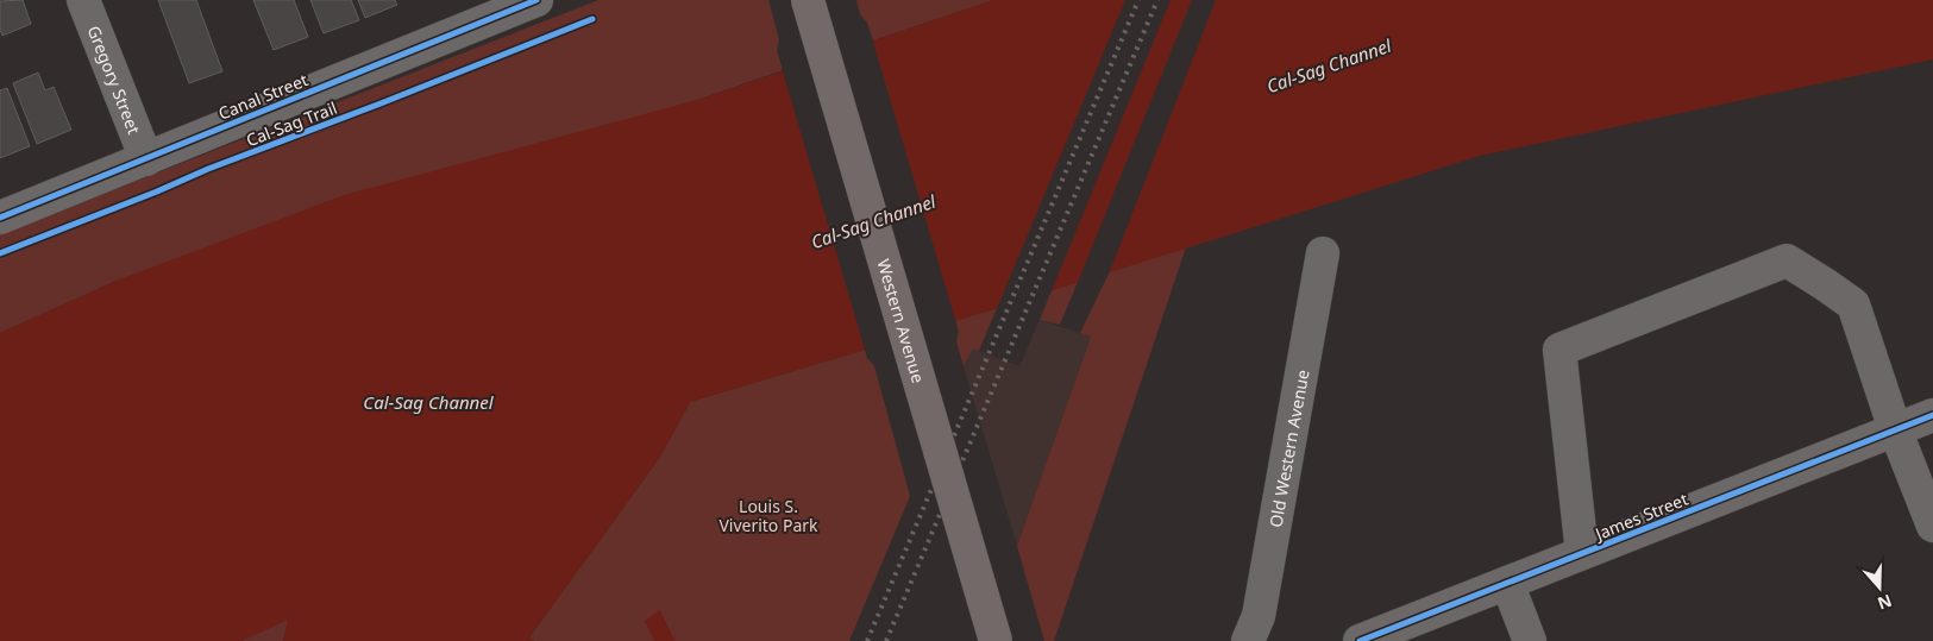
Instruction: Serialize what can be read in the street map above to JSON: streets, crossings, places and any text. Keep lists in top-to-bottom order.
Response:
{
  "streets": {
    "main road": ["Western Avenue"],
    "street": [
      "Gregory Street",
      "Canal Street",
      "Old Western Avenue",
      "James Street"
    ],
    "cycle path": ["Cal-Sag Trail"]
  },
  "crossings": [
    ["Gregory Street", "Canal Street"]
  ],
  "water": ["Cal-Sag Channel"],
  "parks": ["Louis S. Viverito Park"],
  "north": "bottom"
}
